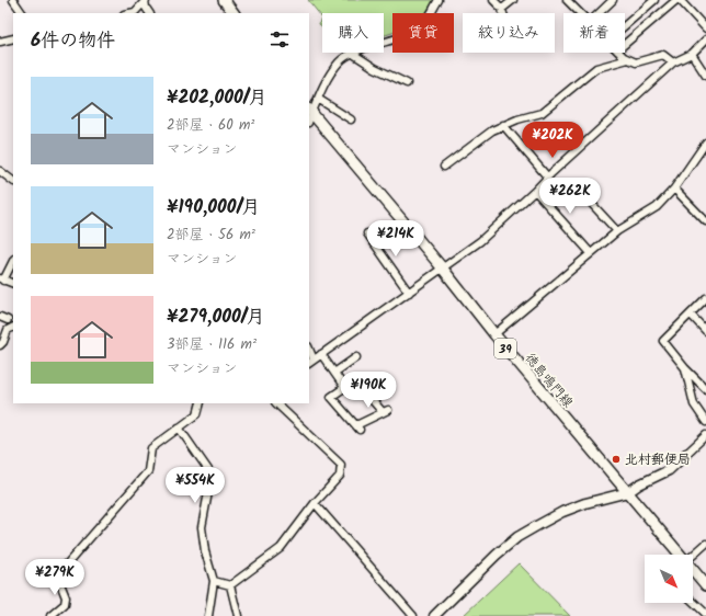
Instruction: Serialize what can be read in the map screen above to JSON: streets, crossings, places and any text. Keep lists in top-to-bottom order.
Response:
{
  "streets": {
    "main road": ["39", "徳島鳴門線"]
  },
  "places": ["北村郵便局"],
  "north": "bottom right",
  "page": {
    "chip": [
      "購入",
      "賃貸",
      "絞り込み",
      "新着"
    ],
    "heading": "6件の物件",
    "list": [
      {
        "name": "¥202,000/月",
        "note": "2部屋 · 60 m² · マンション"
      },
      {
        "name": "¥190,000/月",
        "note": "2部屋 · 56 m² · マンション"
      },
      {
        "name": "¥279,000/月",
        "note": "3部屋 · 116 m² · マンション"
      }
    ],
    "price": [
      "¥202K",
      "¥262K",
      "¥214K",
      "¥190K",
      "¥554K",
      "¥279K"
    ]
  }
}
